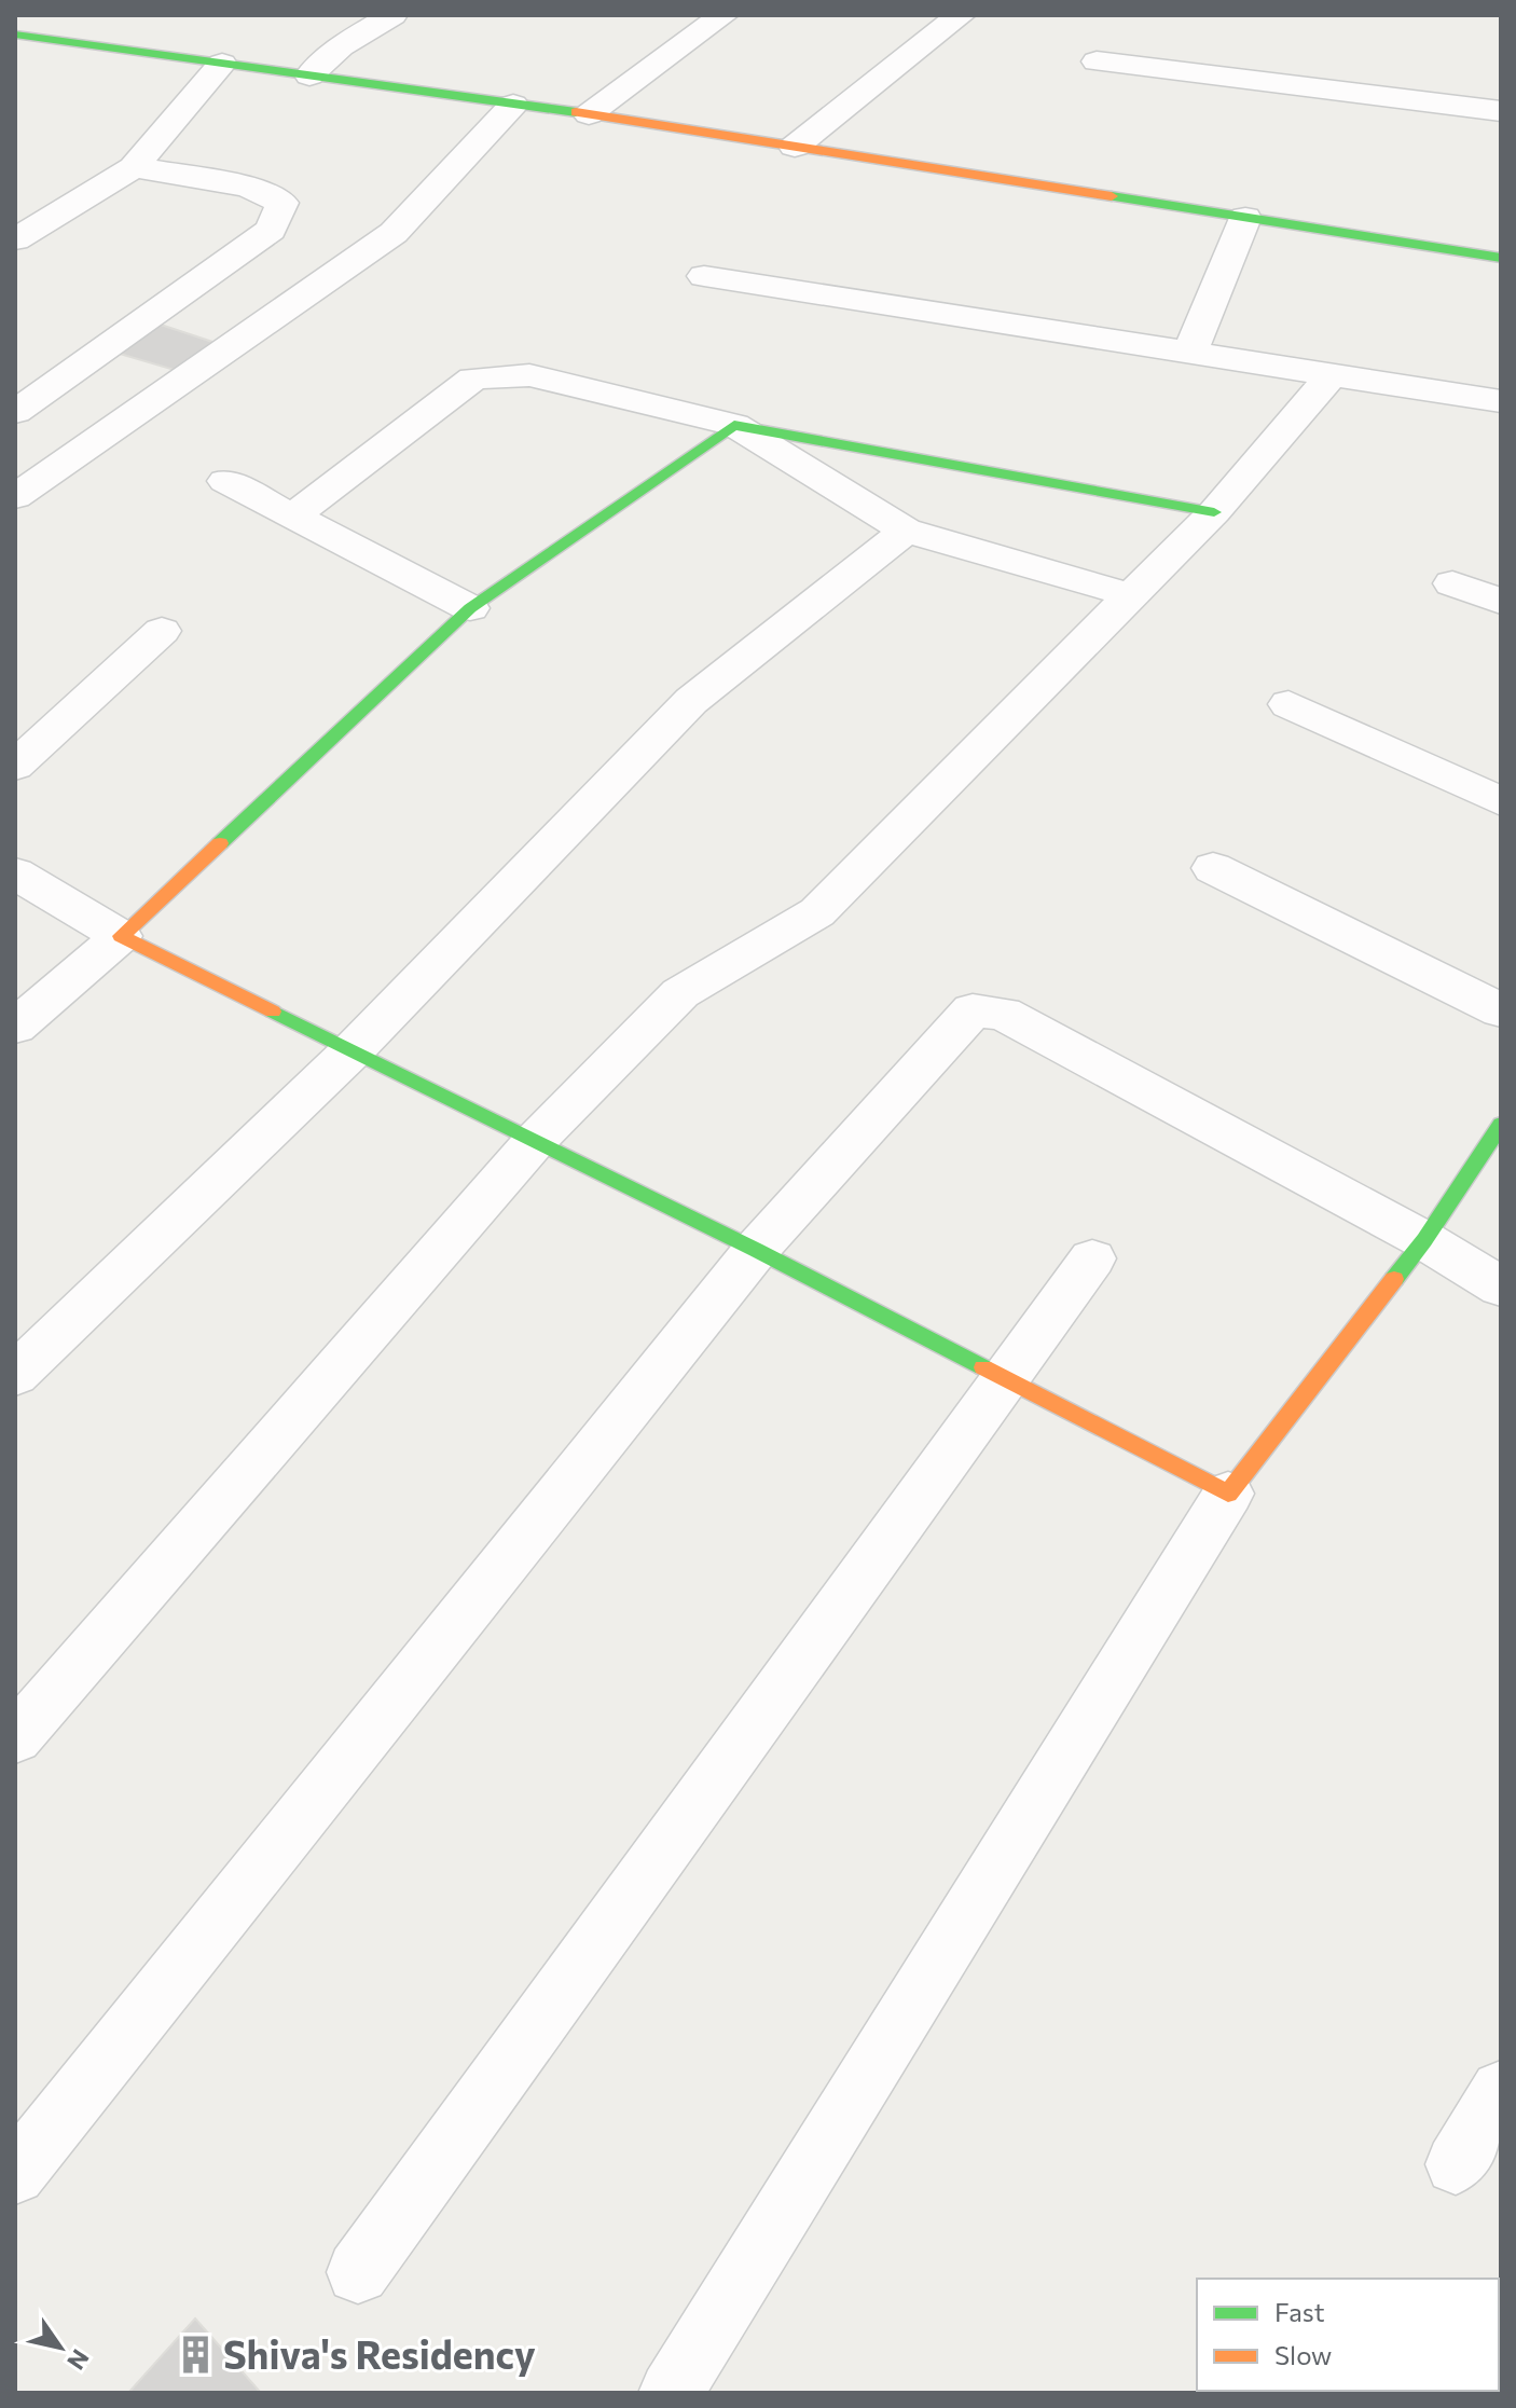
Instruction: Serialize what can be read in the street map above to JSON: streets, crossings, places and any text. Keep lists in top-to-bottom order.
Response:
{
  "places": {
    "building": ["Shiva's Residency"]
  },
  "legend": ["Fast", "Slow"],
  "north": "bottom right"
}
